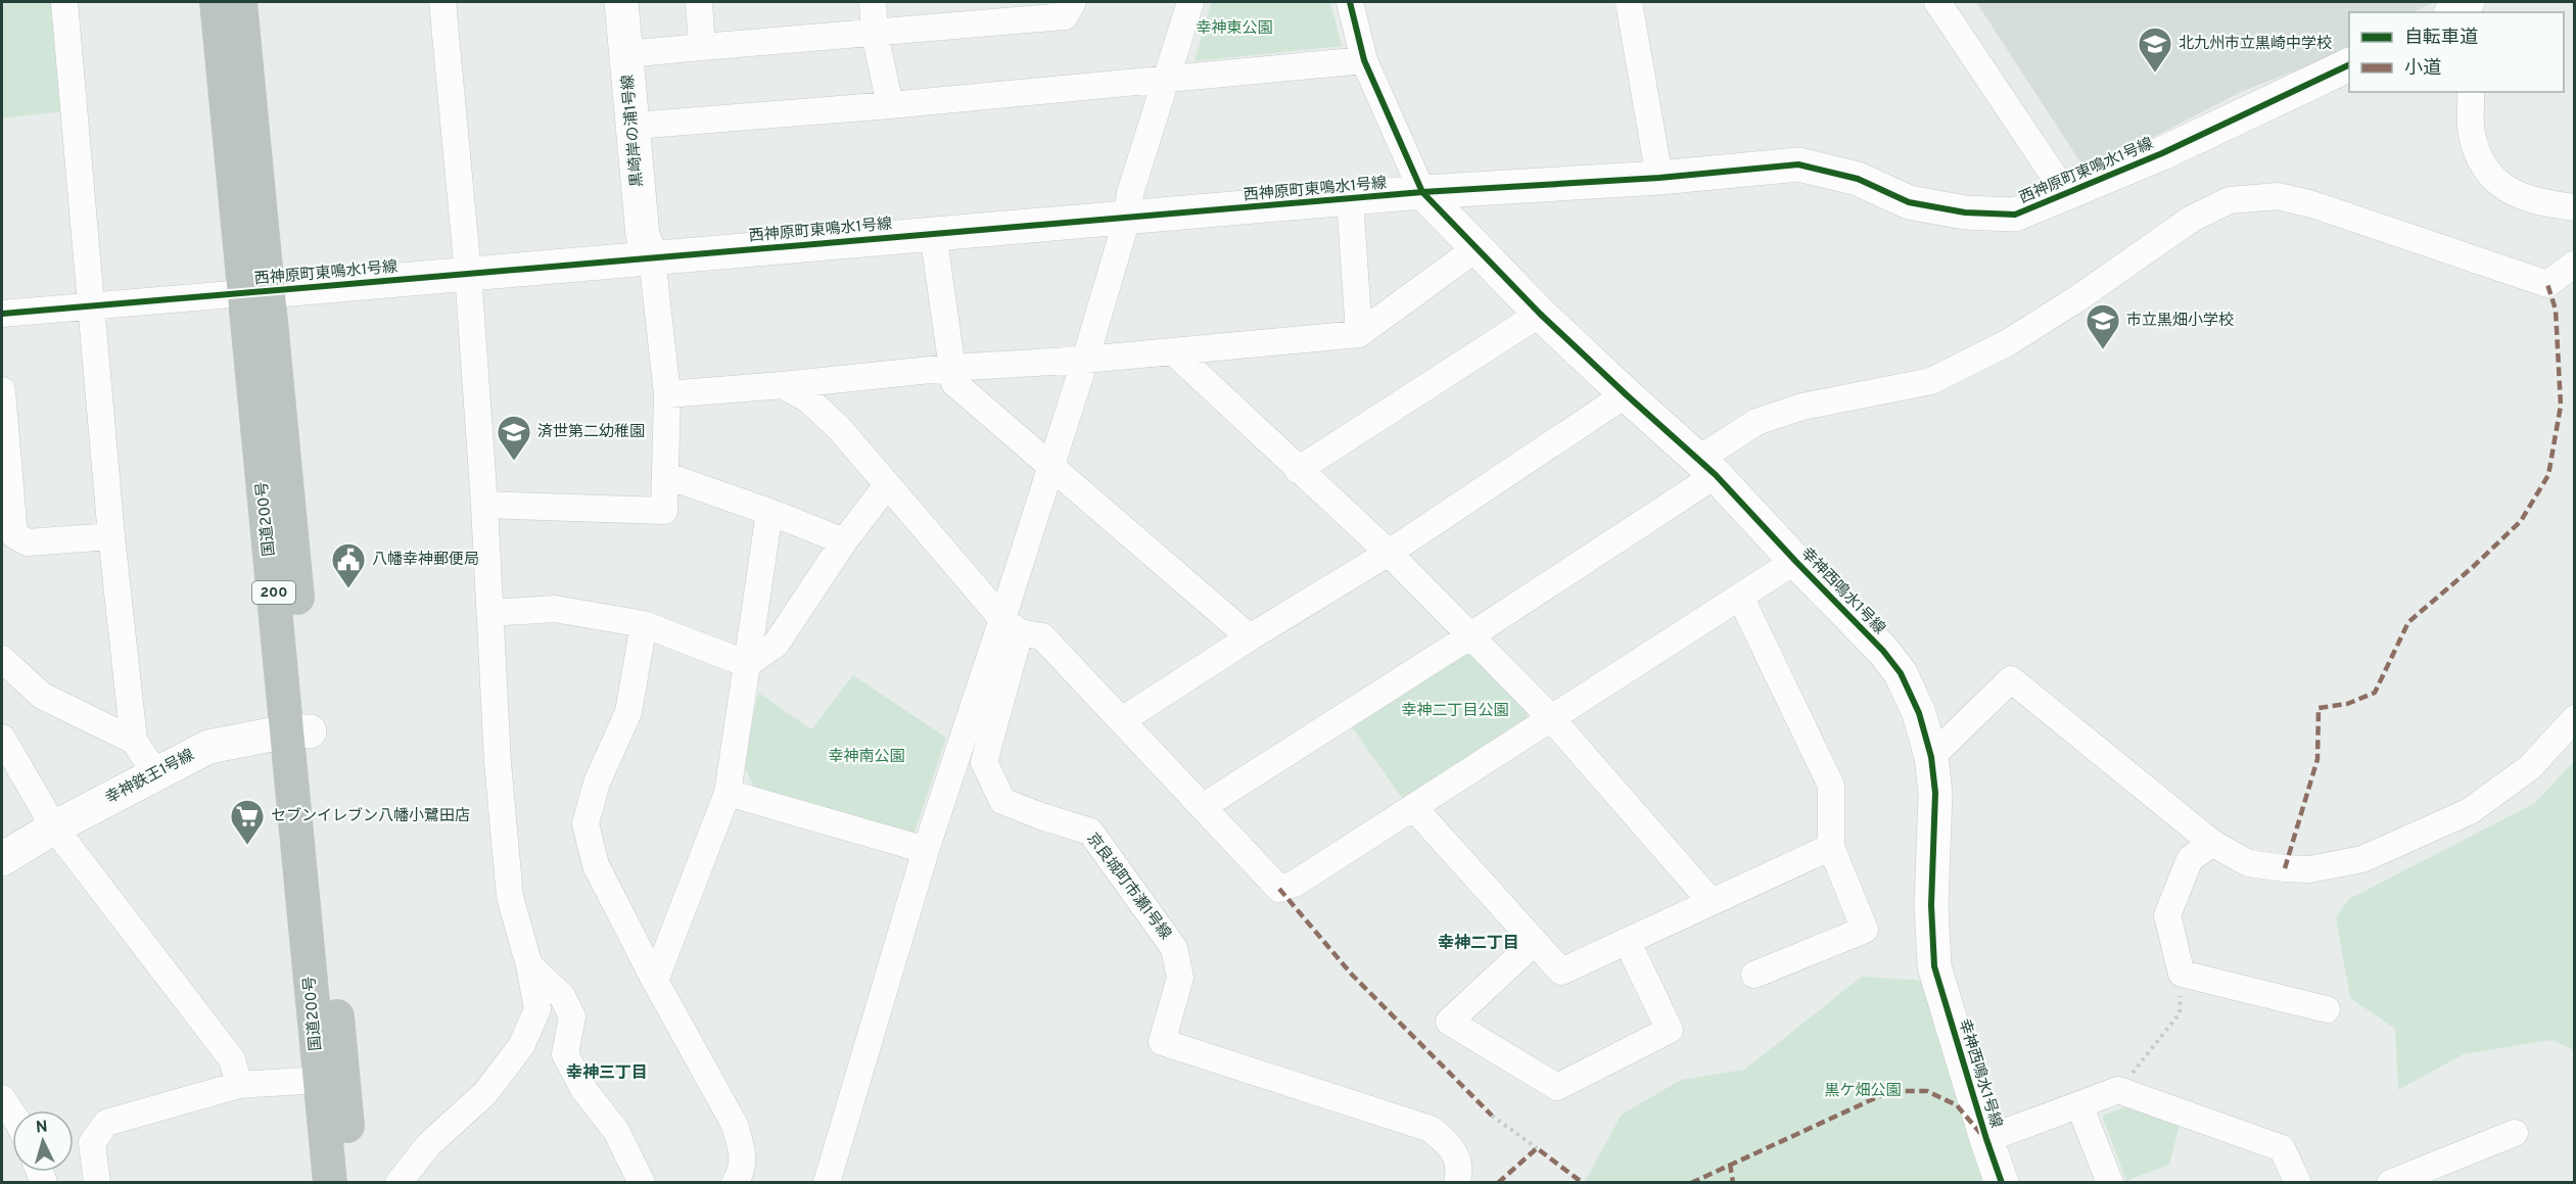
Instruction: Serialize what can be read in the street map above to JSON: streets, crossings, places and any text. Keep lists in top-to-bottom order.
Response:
{
  "streets": {
    "highway": ["国道200号", "200"],
    "street": [
      "黒崎岸の浦1号線",
      "西神原町東鳴水1号線",
      "幸神西鳴水1号線",
      "幸神鉄王1号線",
      "京良城町市瀬1号線"
    ]
  },
  "crossings": [
    ["黒崎岸の浦1号線", "西神原町東鳴水1号線"],
    ["西神原町東鳴水1号線", "国道200号"],
    ["西神原町東鳴水1号線", "幸神西鳴水1号線"],
    ["国道200号", "幸神鉄王1号線"]
  ],
  "districts": ["幸神二丁目", "幸神三丁目"],
  "parks": [
    "幸神東公園",
    "幸神二丁目公園",
    "幸神南公園",
    "黒ケ畑公園"
  ],
  "places": {
    "school or university": ["北九州市立黒崎中学校", "市立黒畑小学校", "済世第二幼稚園"],
    "public building": ["八幡幸神郵便局"],
    "supermarket": ["セブンイレブン八幡小鷺田店"]
  },
  "legend": ["自転車道", "小道"],
  "north": "top"
}
